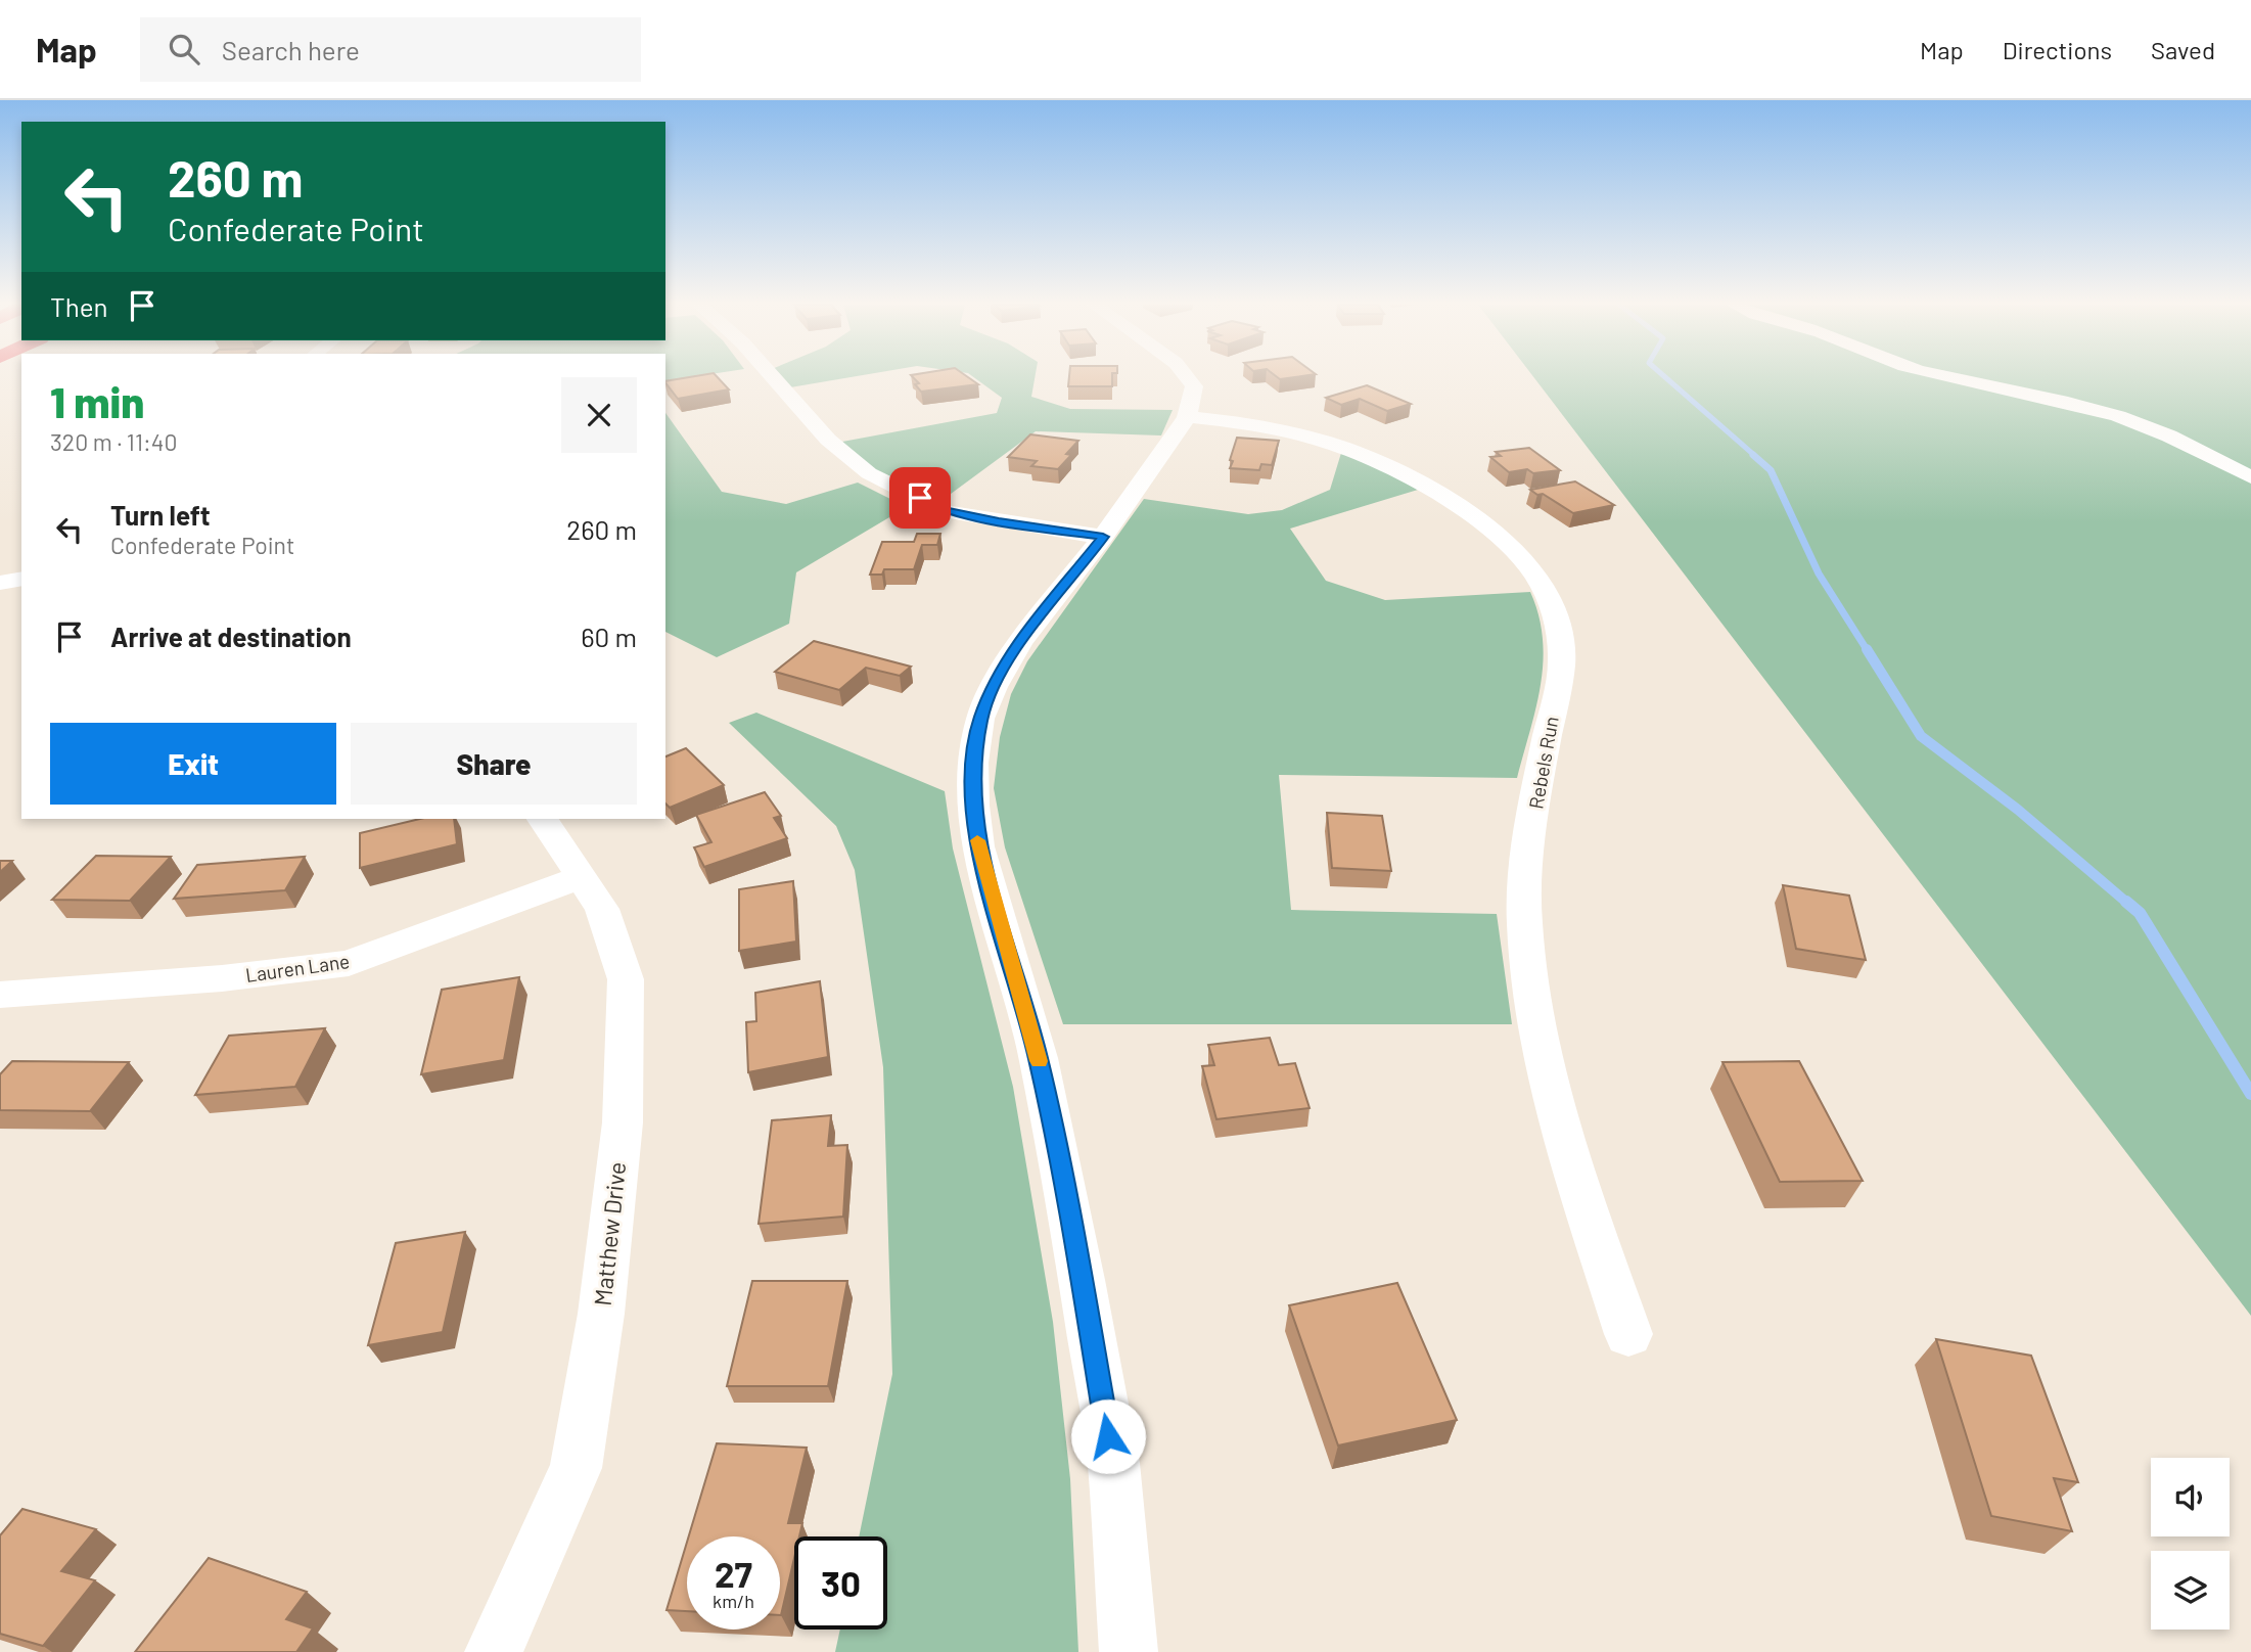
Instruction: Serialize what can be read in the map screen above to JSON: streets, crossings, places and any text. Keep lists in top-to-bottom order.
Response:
{
  "streets": {
    "street": ["Rebels Run", "Lauren Lane", "Matthew Drive"]
  },
  "crossings": [
    ["Lauren Lane", "Matthew Drive"]
  ],
  "page": {
    "header": "Map",
    "search": "Search here",
    "nav": ["Map", "Directions", "Saved"],
    "turn": ["260 m", "Confederate Point"],
    "then": "Then",
    "heading": ["1 min", "320 m · 11:40"],
    "list": [
      {
        "name": "Turn left",
        "note": "Confederate Point",
        "value": "260 m"
      },
      {
        "name": "Arrive at destination",
        "value": "60 m"
      }
    ],
    "buttons": ["Exit", "Share"],
    "speed": "27 km/h",
    "limit": "30"
  }
}
